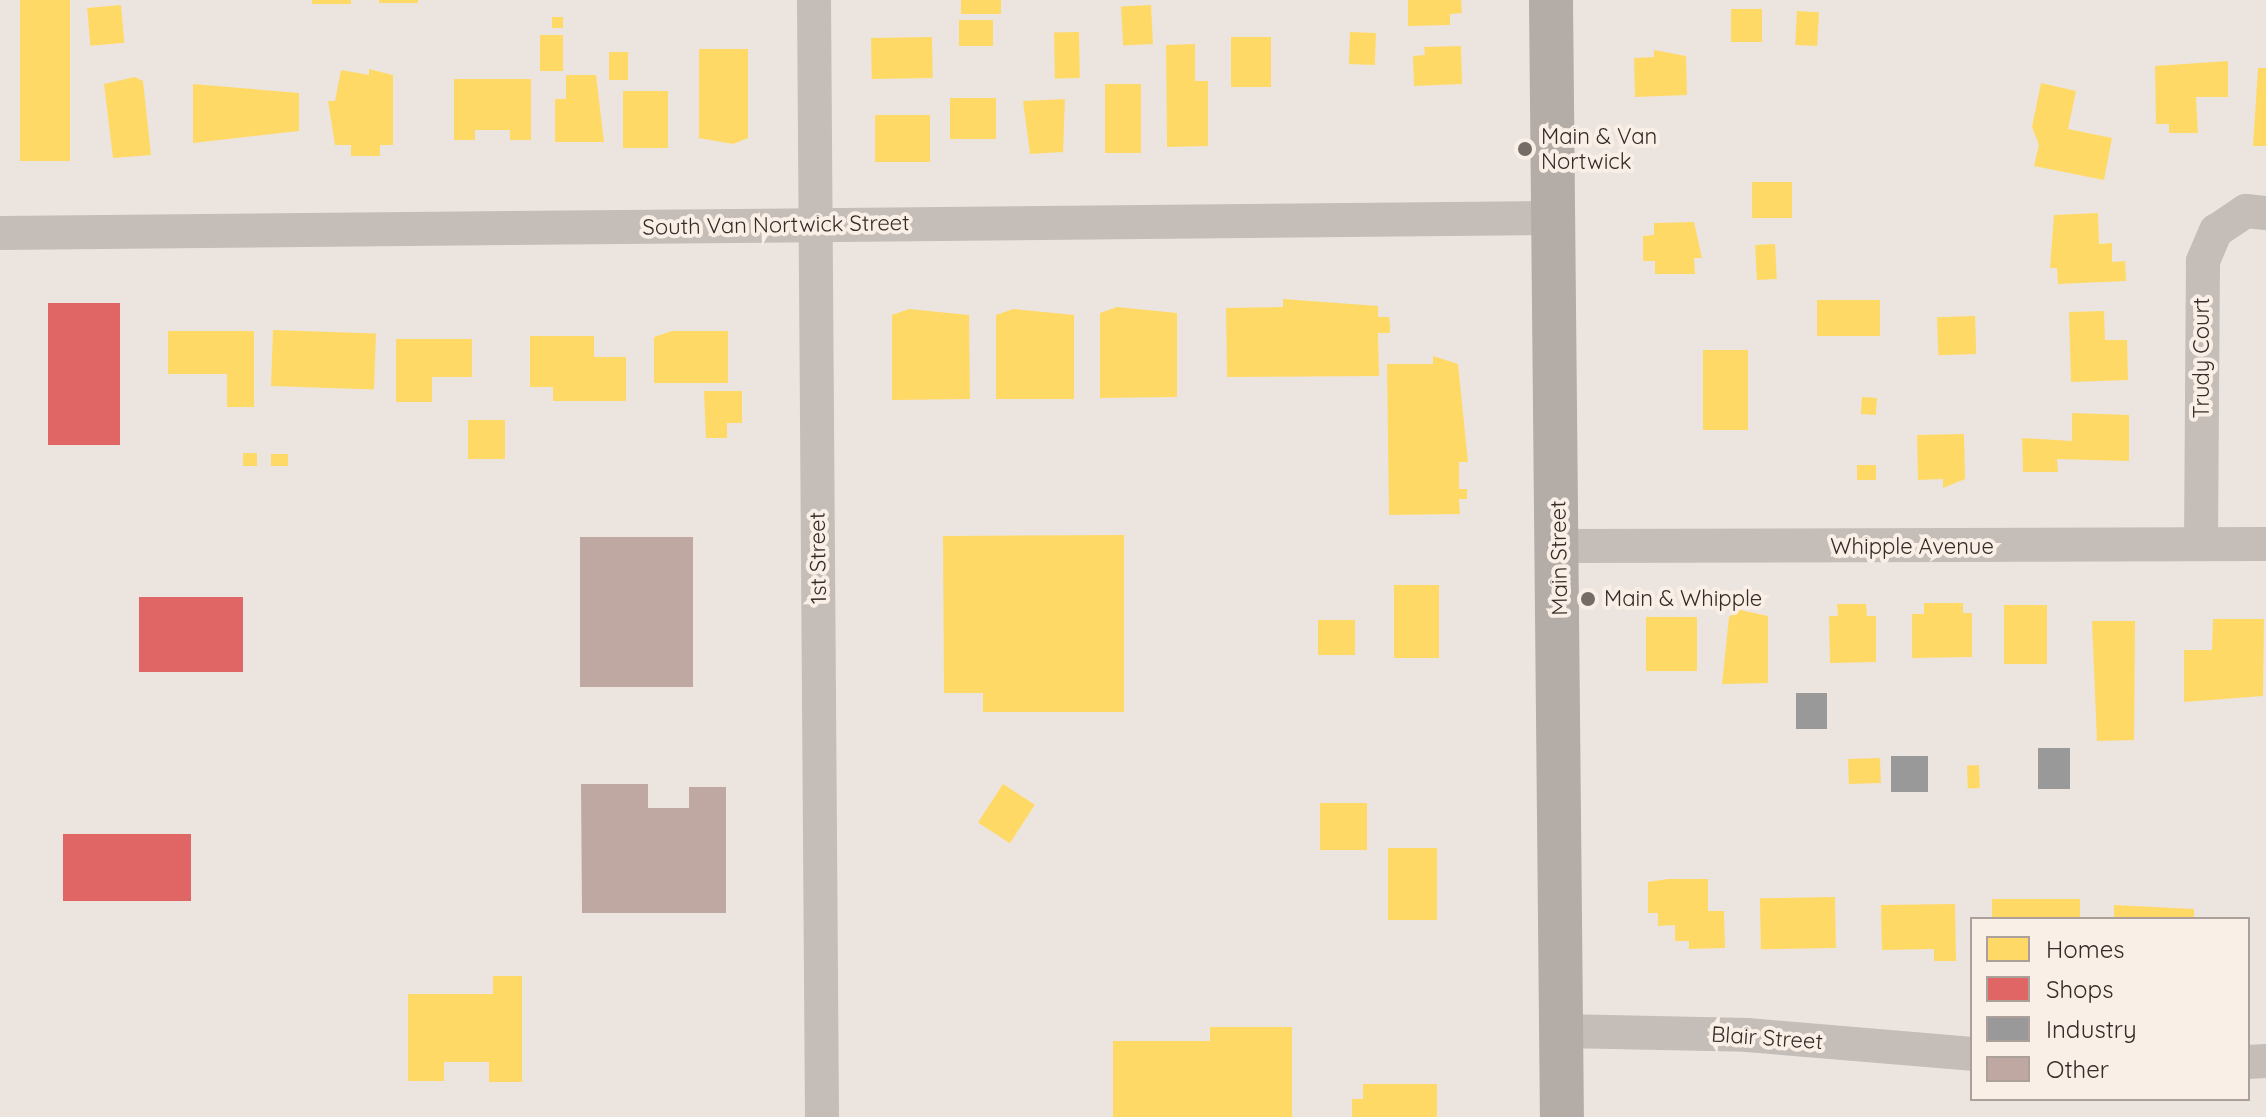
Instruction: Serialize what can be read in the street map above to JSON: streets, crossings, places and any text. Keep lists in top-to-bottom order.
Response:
{
  "streets": {
    "main road": ["Main Street"],
    "street": [
      "South Van Nortwick Street",
      "Trudy Court",
      "Whipple Avenue",
      "1st Street",
      "Blair Street"
    ]
  },
  "crossings": [
    ["South Van Nortwick Street", "1st Street"],
    ["South Van Nortwick Street", "Main Street"],
    ["Trudy Court", "Whipple Avenue"],
    ["Whipple Avenue", "Main Street"],
    ["Main Street", "Blair Street"]
  ],
  "places": ["Main & Van Nortwick", "Main & Whipple"],
  "legend": [
    "Homes",
    "Shops",
    "Industry",
    "Other"
  ]
}
